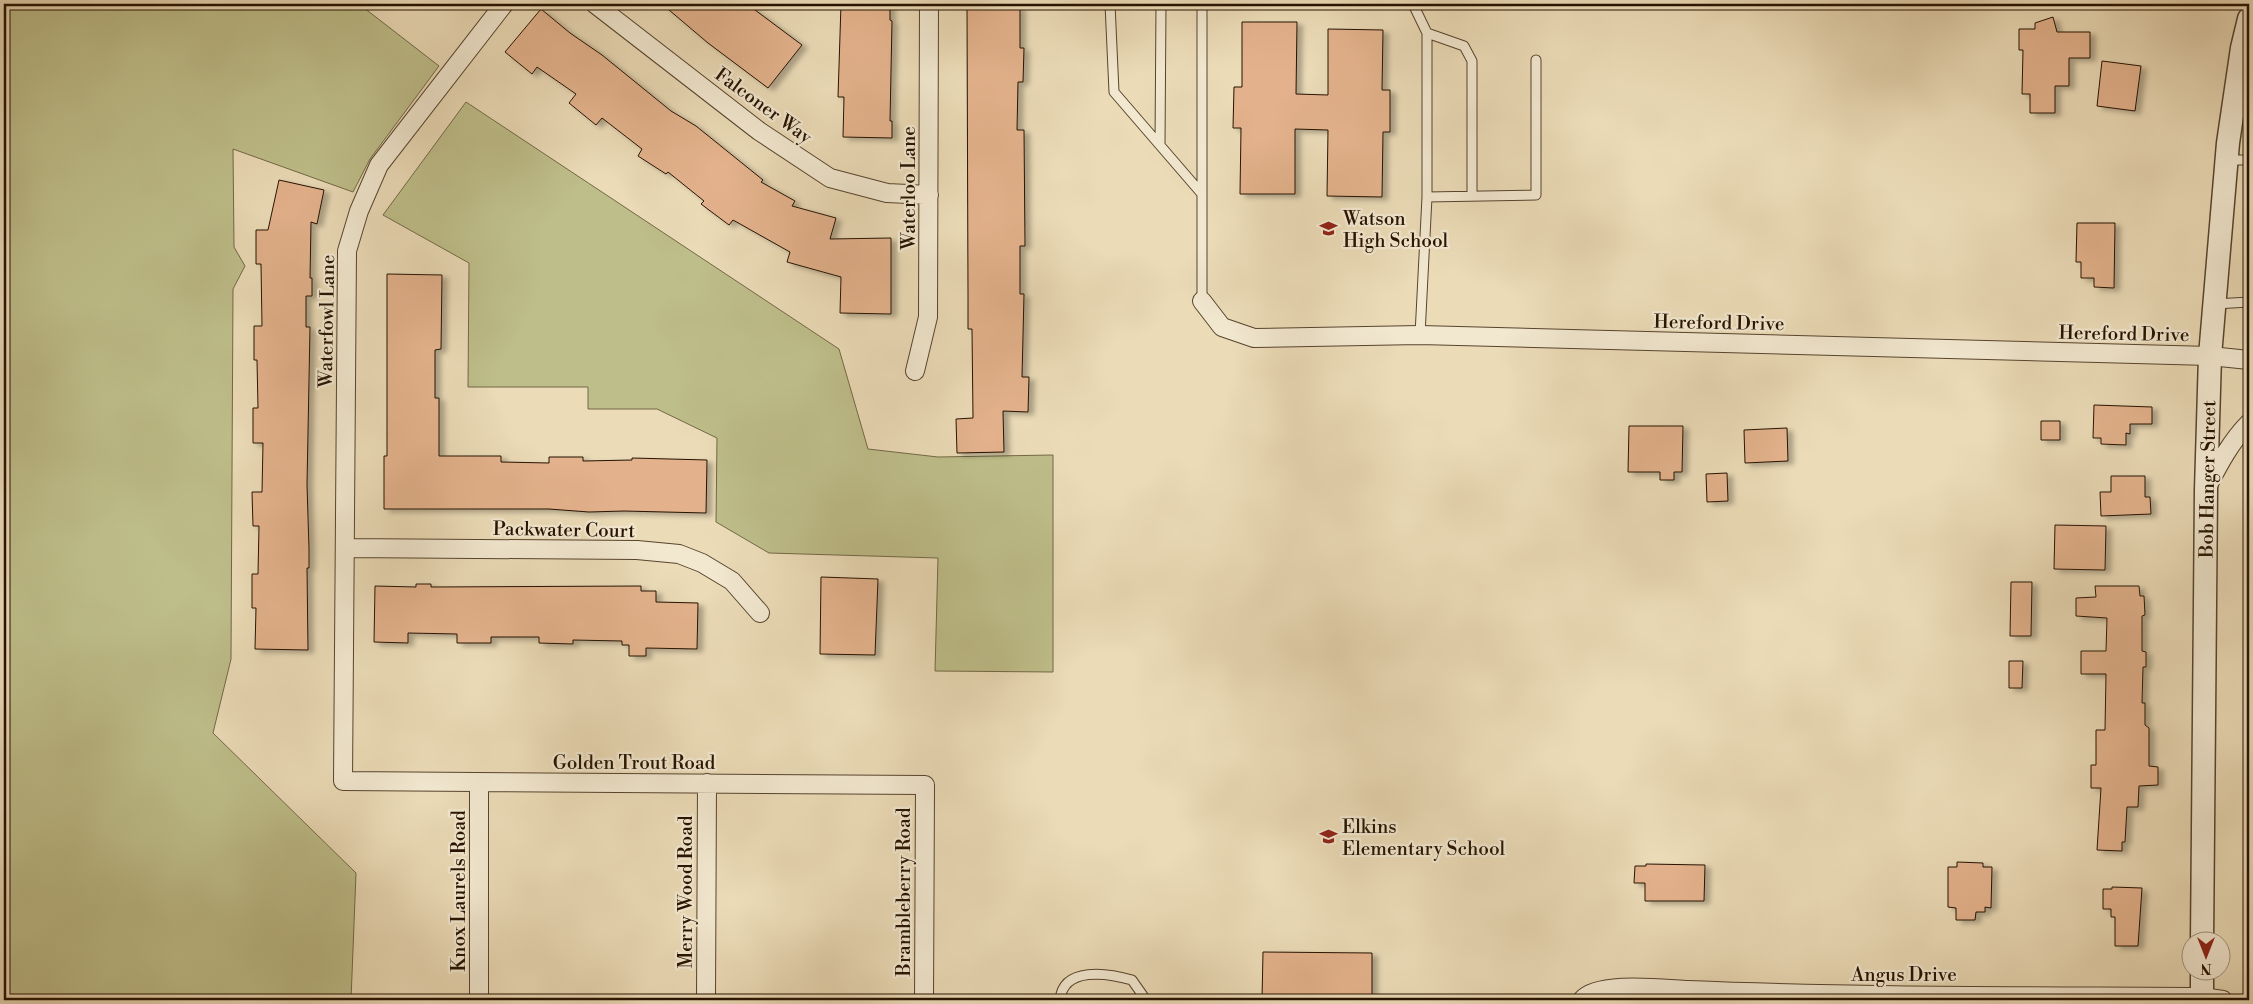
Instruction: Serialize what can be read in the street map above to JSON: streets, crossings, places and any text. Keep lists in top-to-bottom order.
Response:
{
  "streets": {
    "street": [
      "Falconer Way",
      "Waterloo Lane",
      "Waterfowl Lane",
      "Hereford Drive",
      "Bob Hanger Street",
      "Packwater Court",
      "Golden Trout Road",
      "Knox Laurels Road",
      "Merry Wood Road",
      "Brambleberry Road",
      "Angus Drive"
    ]
  },
  "crossings": [
    ["Falconer Way", "Waterloo Lane"],
    ["Waterfowl Lane", "Packwater Court"],
    ["Waterfowl Lane", "Golden Trout Road"],
    ["Hereford Drive", "Bob Hanger Street"],
    ["Golden Trout Road", "Knox Laurels Road"],
    ["Golden Trout Road", "Merry Wood Road"],
    ["Golden Trout Road", "Brambleberry Road"]
  ],
  "places": {
    "school or university": ["Watson High School", "Elkins Elementary School"]
  },
  "north": "bottom"
}
